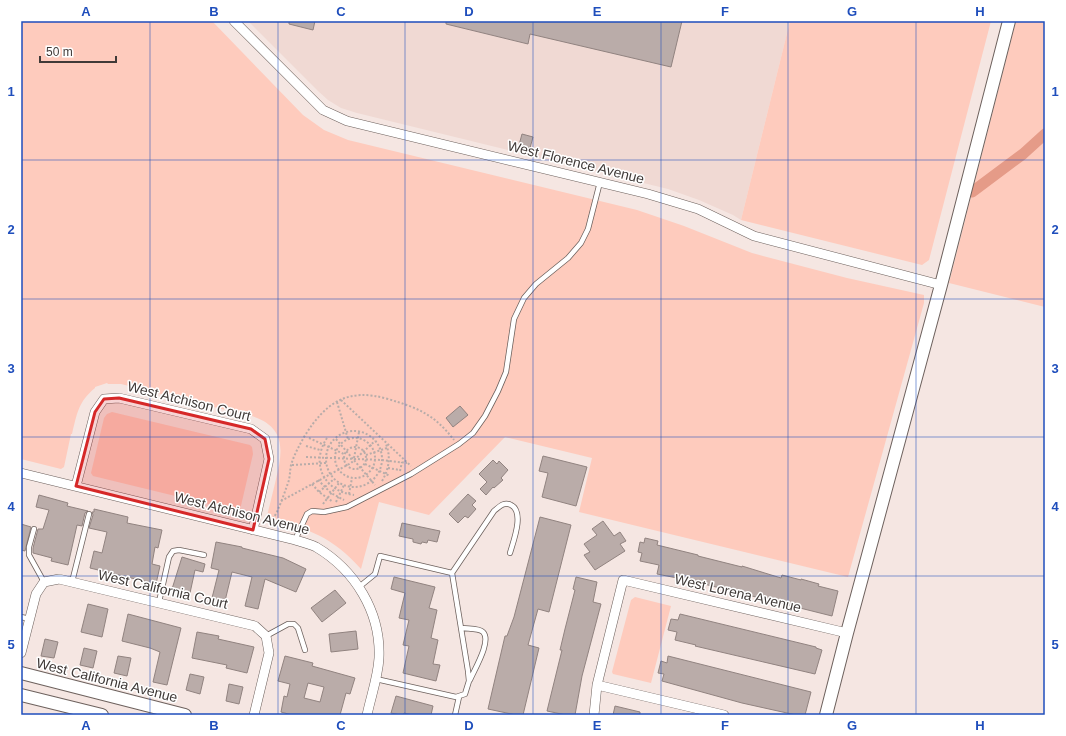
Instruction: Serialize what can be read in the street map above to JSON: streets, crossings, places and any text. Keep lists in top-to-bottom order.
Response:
{
  "streets": {
    "street": [
      "West Florence Avenue",
      "West Atchison Court",
      "West Atchison Avenue",
      "West California Court",
      "West Lorena Avenue",
      "West California Avenue"
    ]
  },
  "crossings": [
    ["West Atchison Court", "West Atchison Avenue"]
  ],
  "scale_bar": "50 m",
  "grid": {
    "columns": [
      "A",
      "B",
      "C",
      "D",
      "E",
      "F",
      "G",
      "H"
    ],
    "rows": [
      "1",
      "2",
      "3",
      "4",
      "5"
    ]
  }
}
